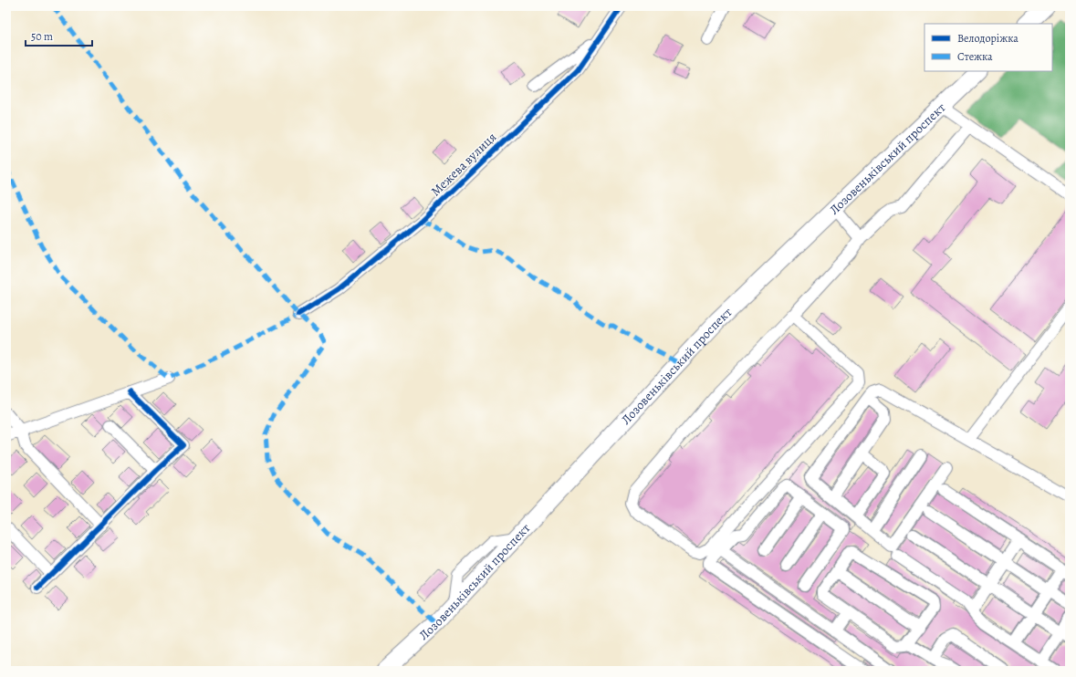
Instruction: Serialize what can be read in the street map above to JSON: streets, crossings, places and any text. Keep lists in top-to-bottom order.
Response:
{
  "streets": {
    "highway": ["Лозовеньківський проспект"],
    "street": ["Межева вулиця"]
  },
  "legend": ["Велодоріжка", "Стежка"],
  "scale_bar": "50 m"
}
